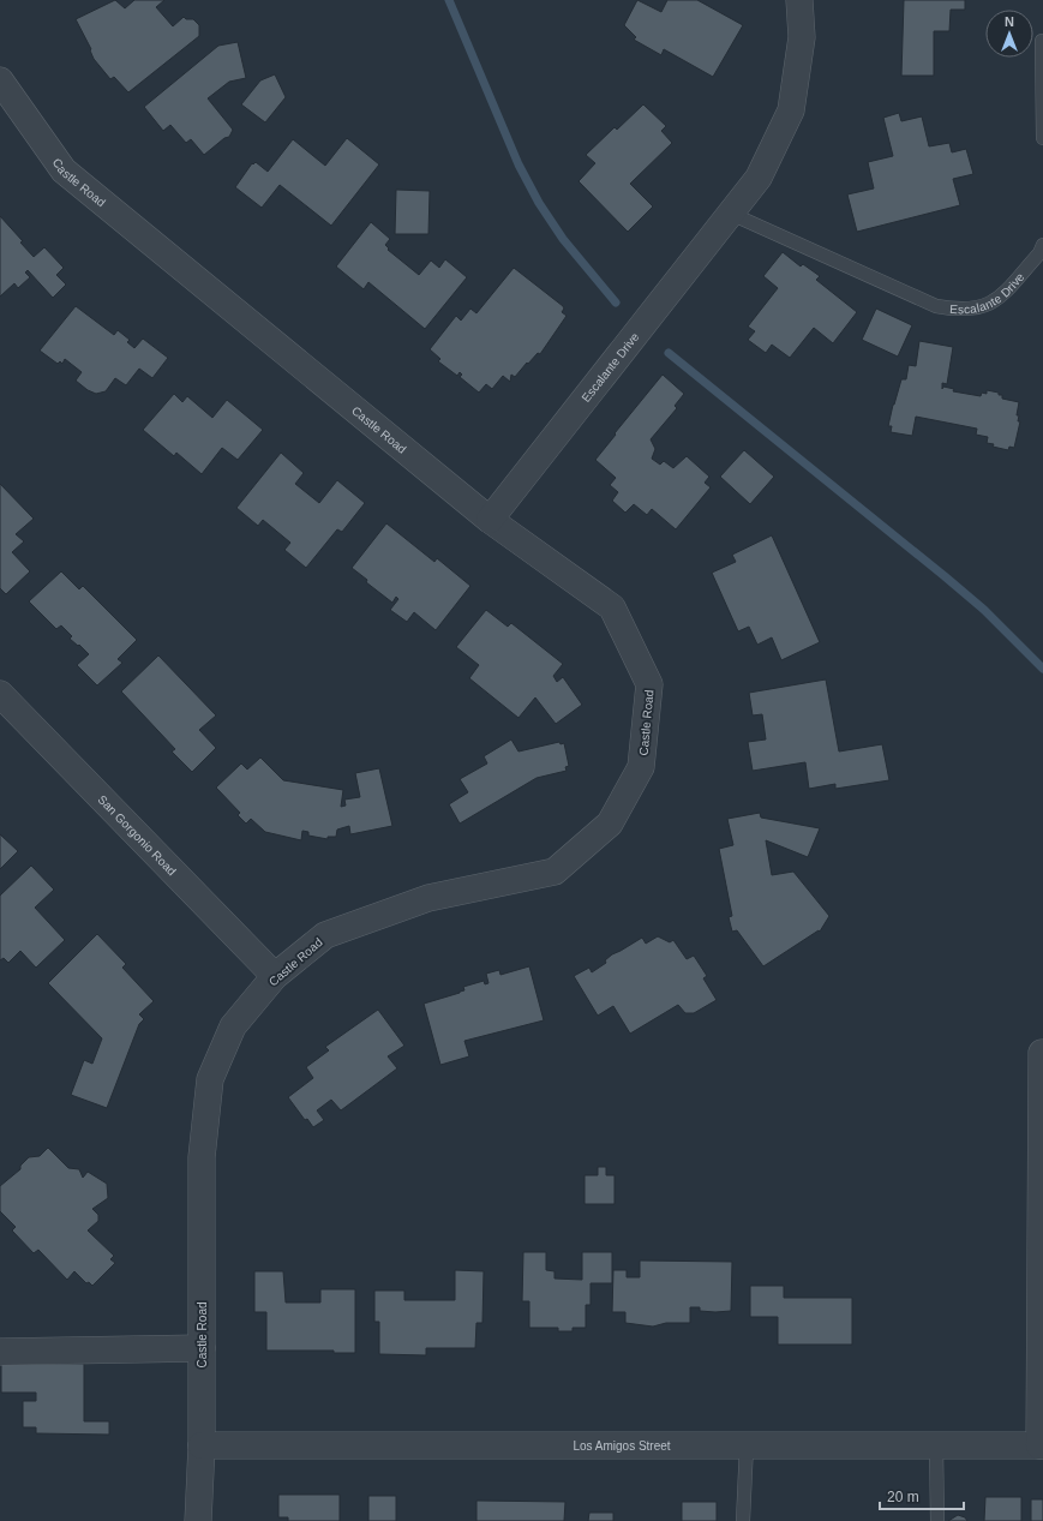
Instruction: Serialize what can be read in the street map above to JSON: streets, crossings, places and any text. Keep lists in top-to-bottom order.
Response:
{
  "streets": {
    "street": [
      "Castle Road",
      "Escalante Drive",
      "San Gorgonio Road",
      "Los Amigos Street"
    ]
  },
  "crossings": [
    ["Castle Road", "Escalante Drive"],
    ["Castle Road", "San Gorgonio Road"],
    ["Castle Road", "Los Amigos Street"]
  ],
  "scale_bar": "20 m",
  "north": "top"
}
